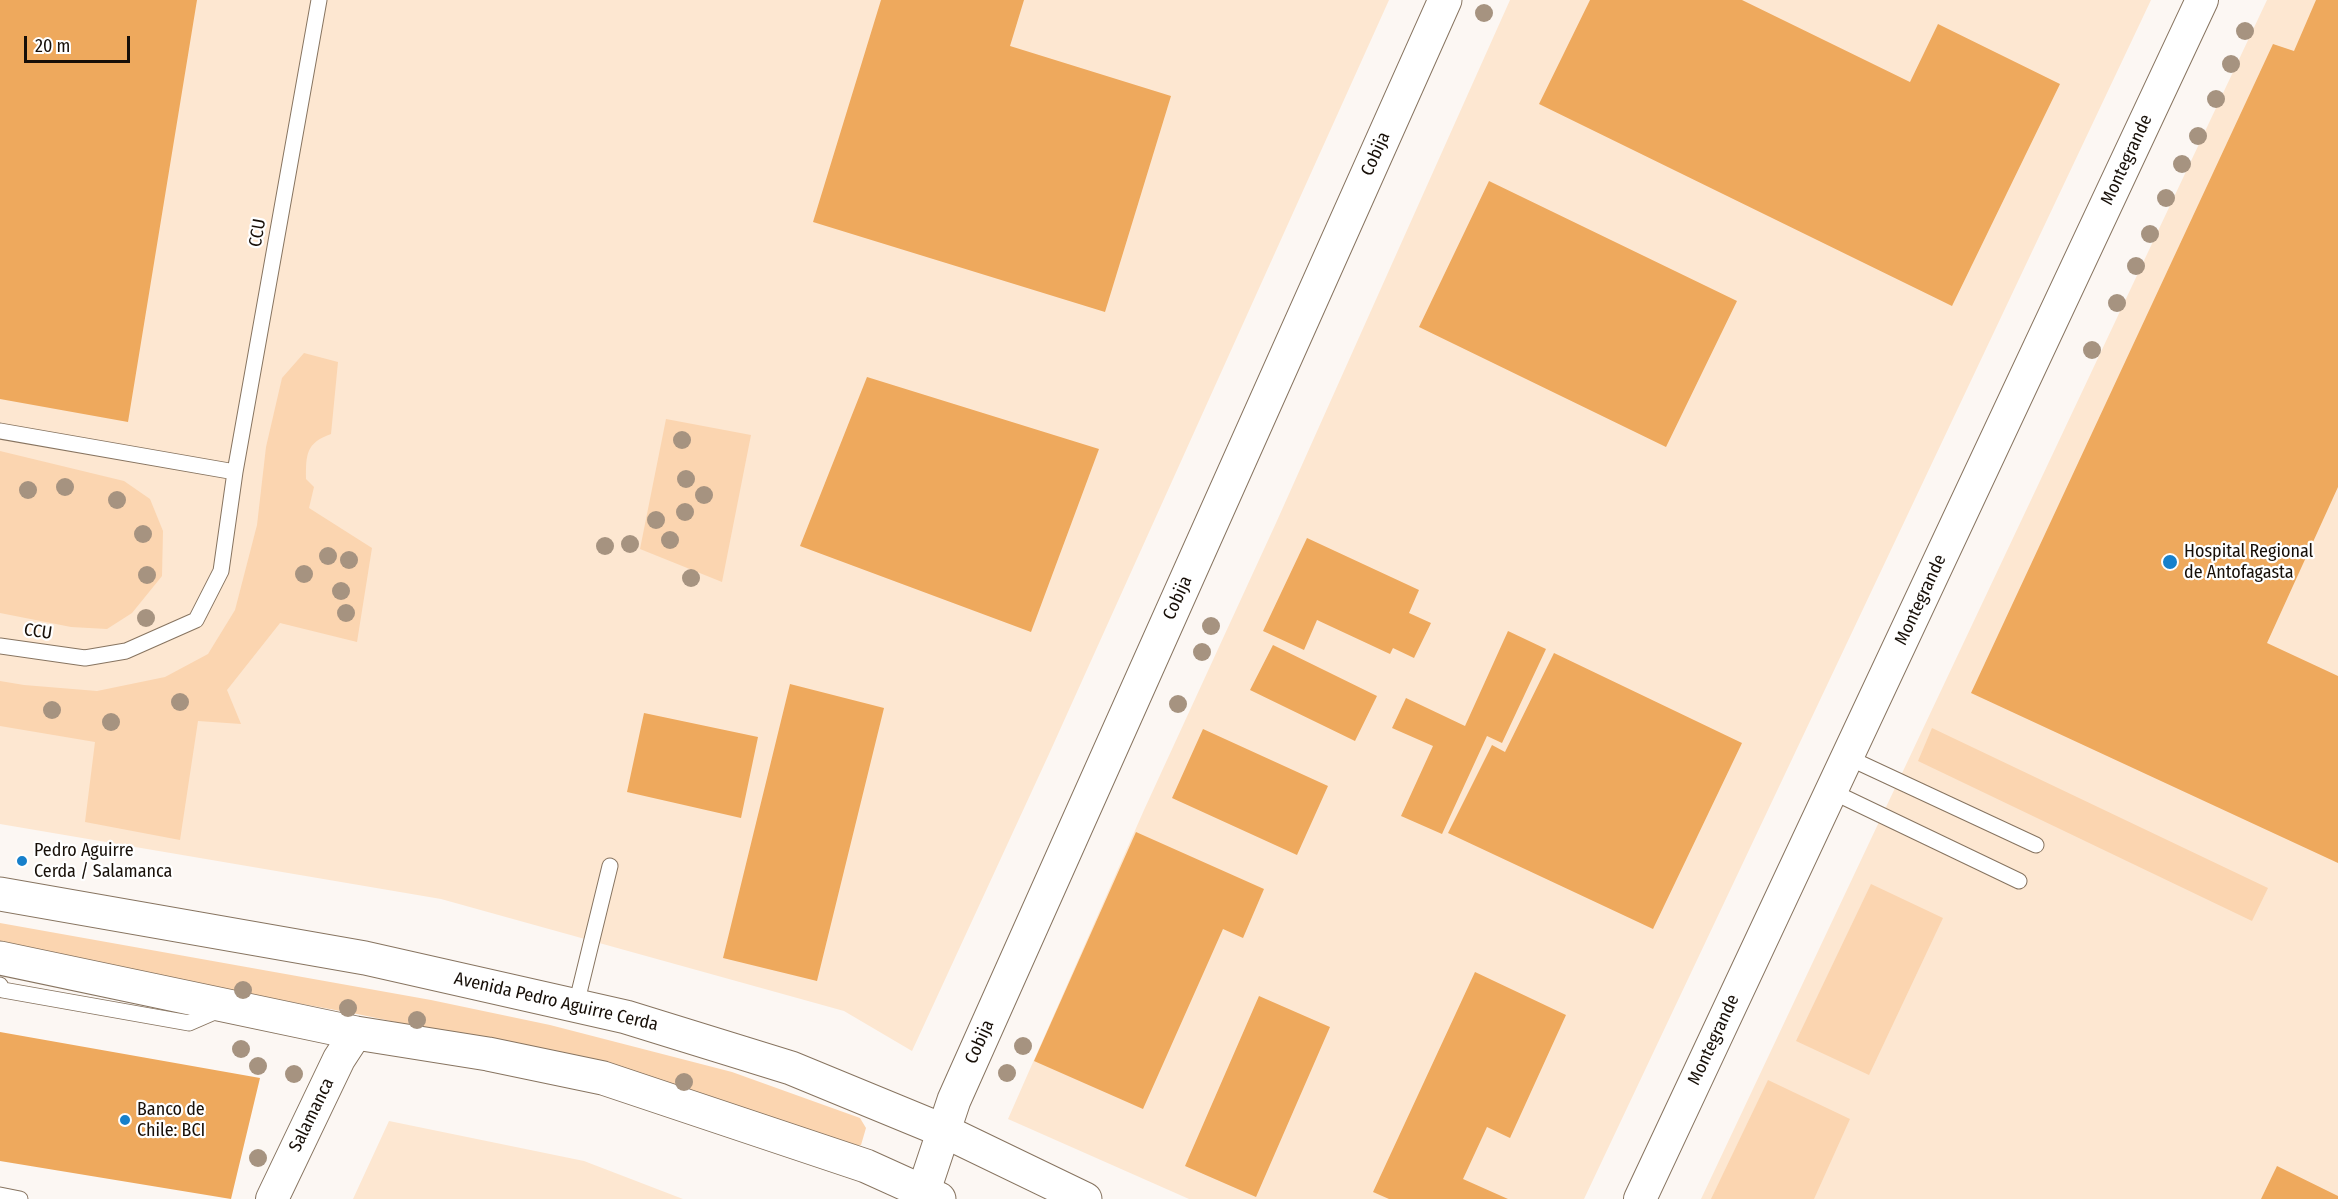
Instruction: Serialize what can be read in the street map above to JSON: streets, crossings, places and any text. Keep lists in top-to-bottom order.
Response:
{
  "streets": {
    "main road": ["Cobija", "Avenida Pedro Aguirre Cerda"],
    "street": ["Montegrande", "Salamanca"],
    "lane": ["CCU"]
  },
  "crossings": [
    ["Cobija", "Avenida Pedro Aguirre Cerda"]
  ],
  "places": ["Hospital Regional de Antofagasta", "Pedro Aguirre Cerda / Salamanca", "Banco de Chile: BCI"],
  "scale_bar": "20 m"
}
